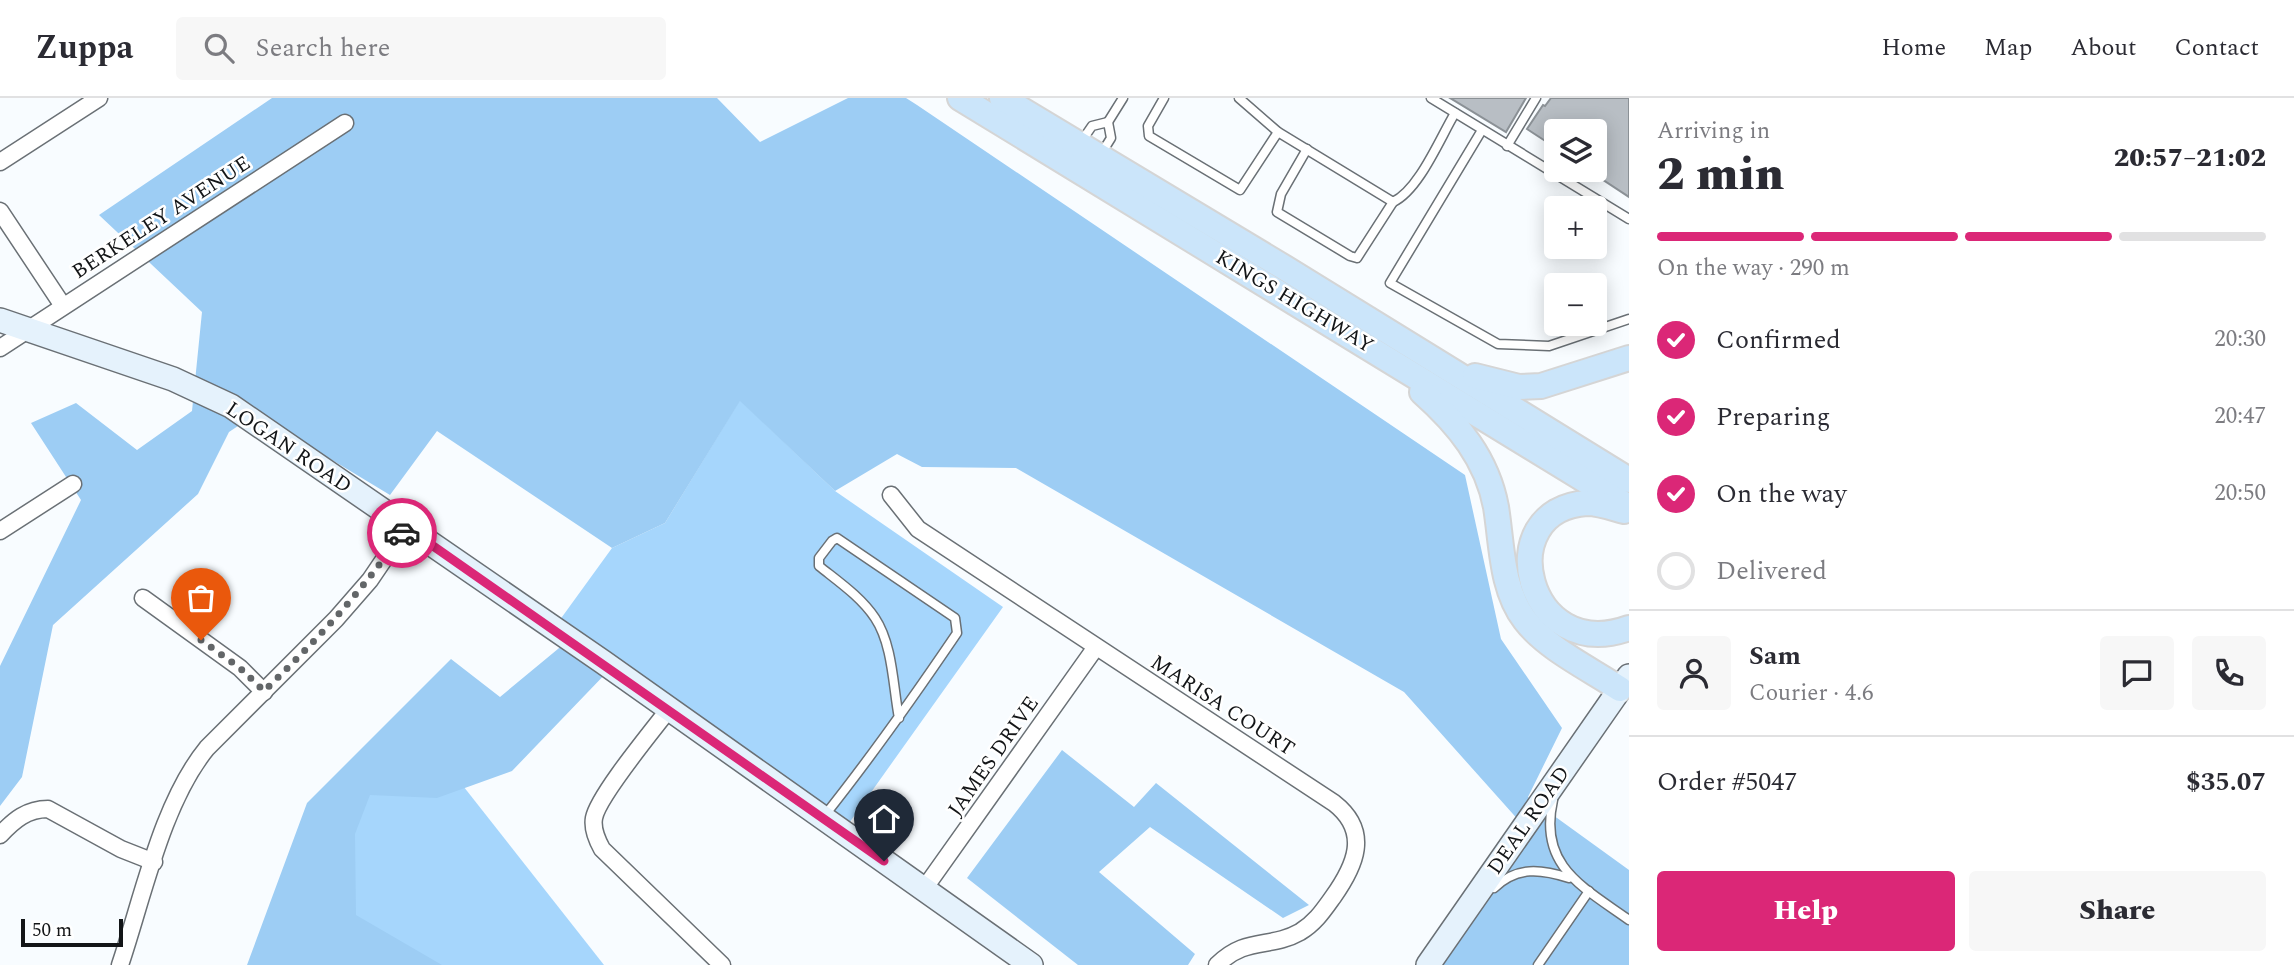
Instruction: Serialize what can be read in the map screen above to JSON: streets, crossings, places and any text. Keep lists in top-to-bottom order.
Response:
{
  "streets": {
    "main road": ["KINGS HIGHWAY"],
    "street": [
      "BERKELEY AVENUE",
      "LOGAN ROAD",
      "MARISA COURT",
      "JAMES DRIVE",
      "DEAL ROAD"
    ]
  },
  "crossings": [
    ["BERKELEY AVENUE", "LOGAN ROAD"],
    ["LOGAN ROAD", "JAMES DRIVE"],
    ["MARISA COURT", "JAMES DRIVE"]
  ],
  "scale_bar": "50 m",
  "page": {
    "header": "Zuppa",
    "search": "Search here",
    "nav": [
      "Home",
      "Map",
      "About",
      "Contact"
    ],
    "heading": ["2 min", "Arriving in", "20:57–21:02"],
    "panel": [
      "Sam",
      "Courier · 4.6",
      "Order #5047",
      "$35.07"
    ],
    "map_buttons": ["+", "−"],
    "bar": "On the way · 290 m",
    "list": [
      ["Confirmed", "20:30"],
      ["Preparing", "20:47"],
      ["On the way", "20:50"],
      "Delivered"
    ],
    "buttons": ["Help", "Share"],
    "scale": "50 m"
  }
}
